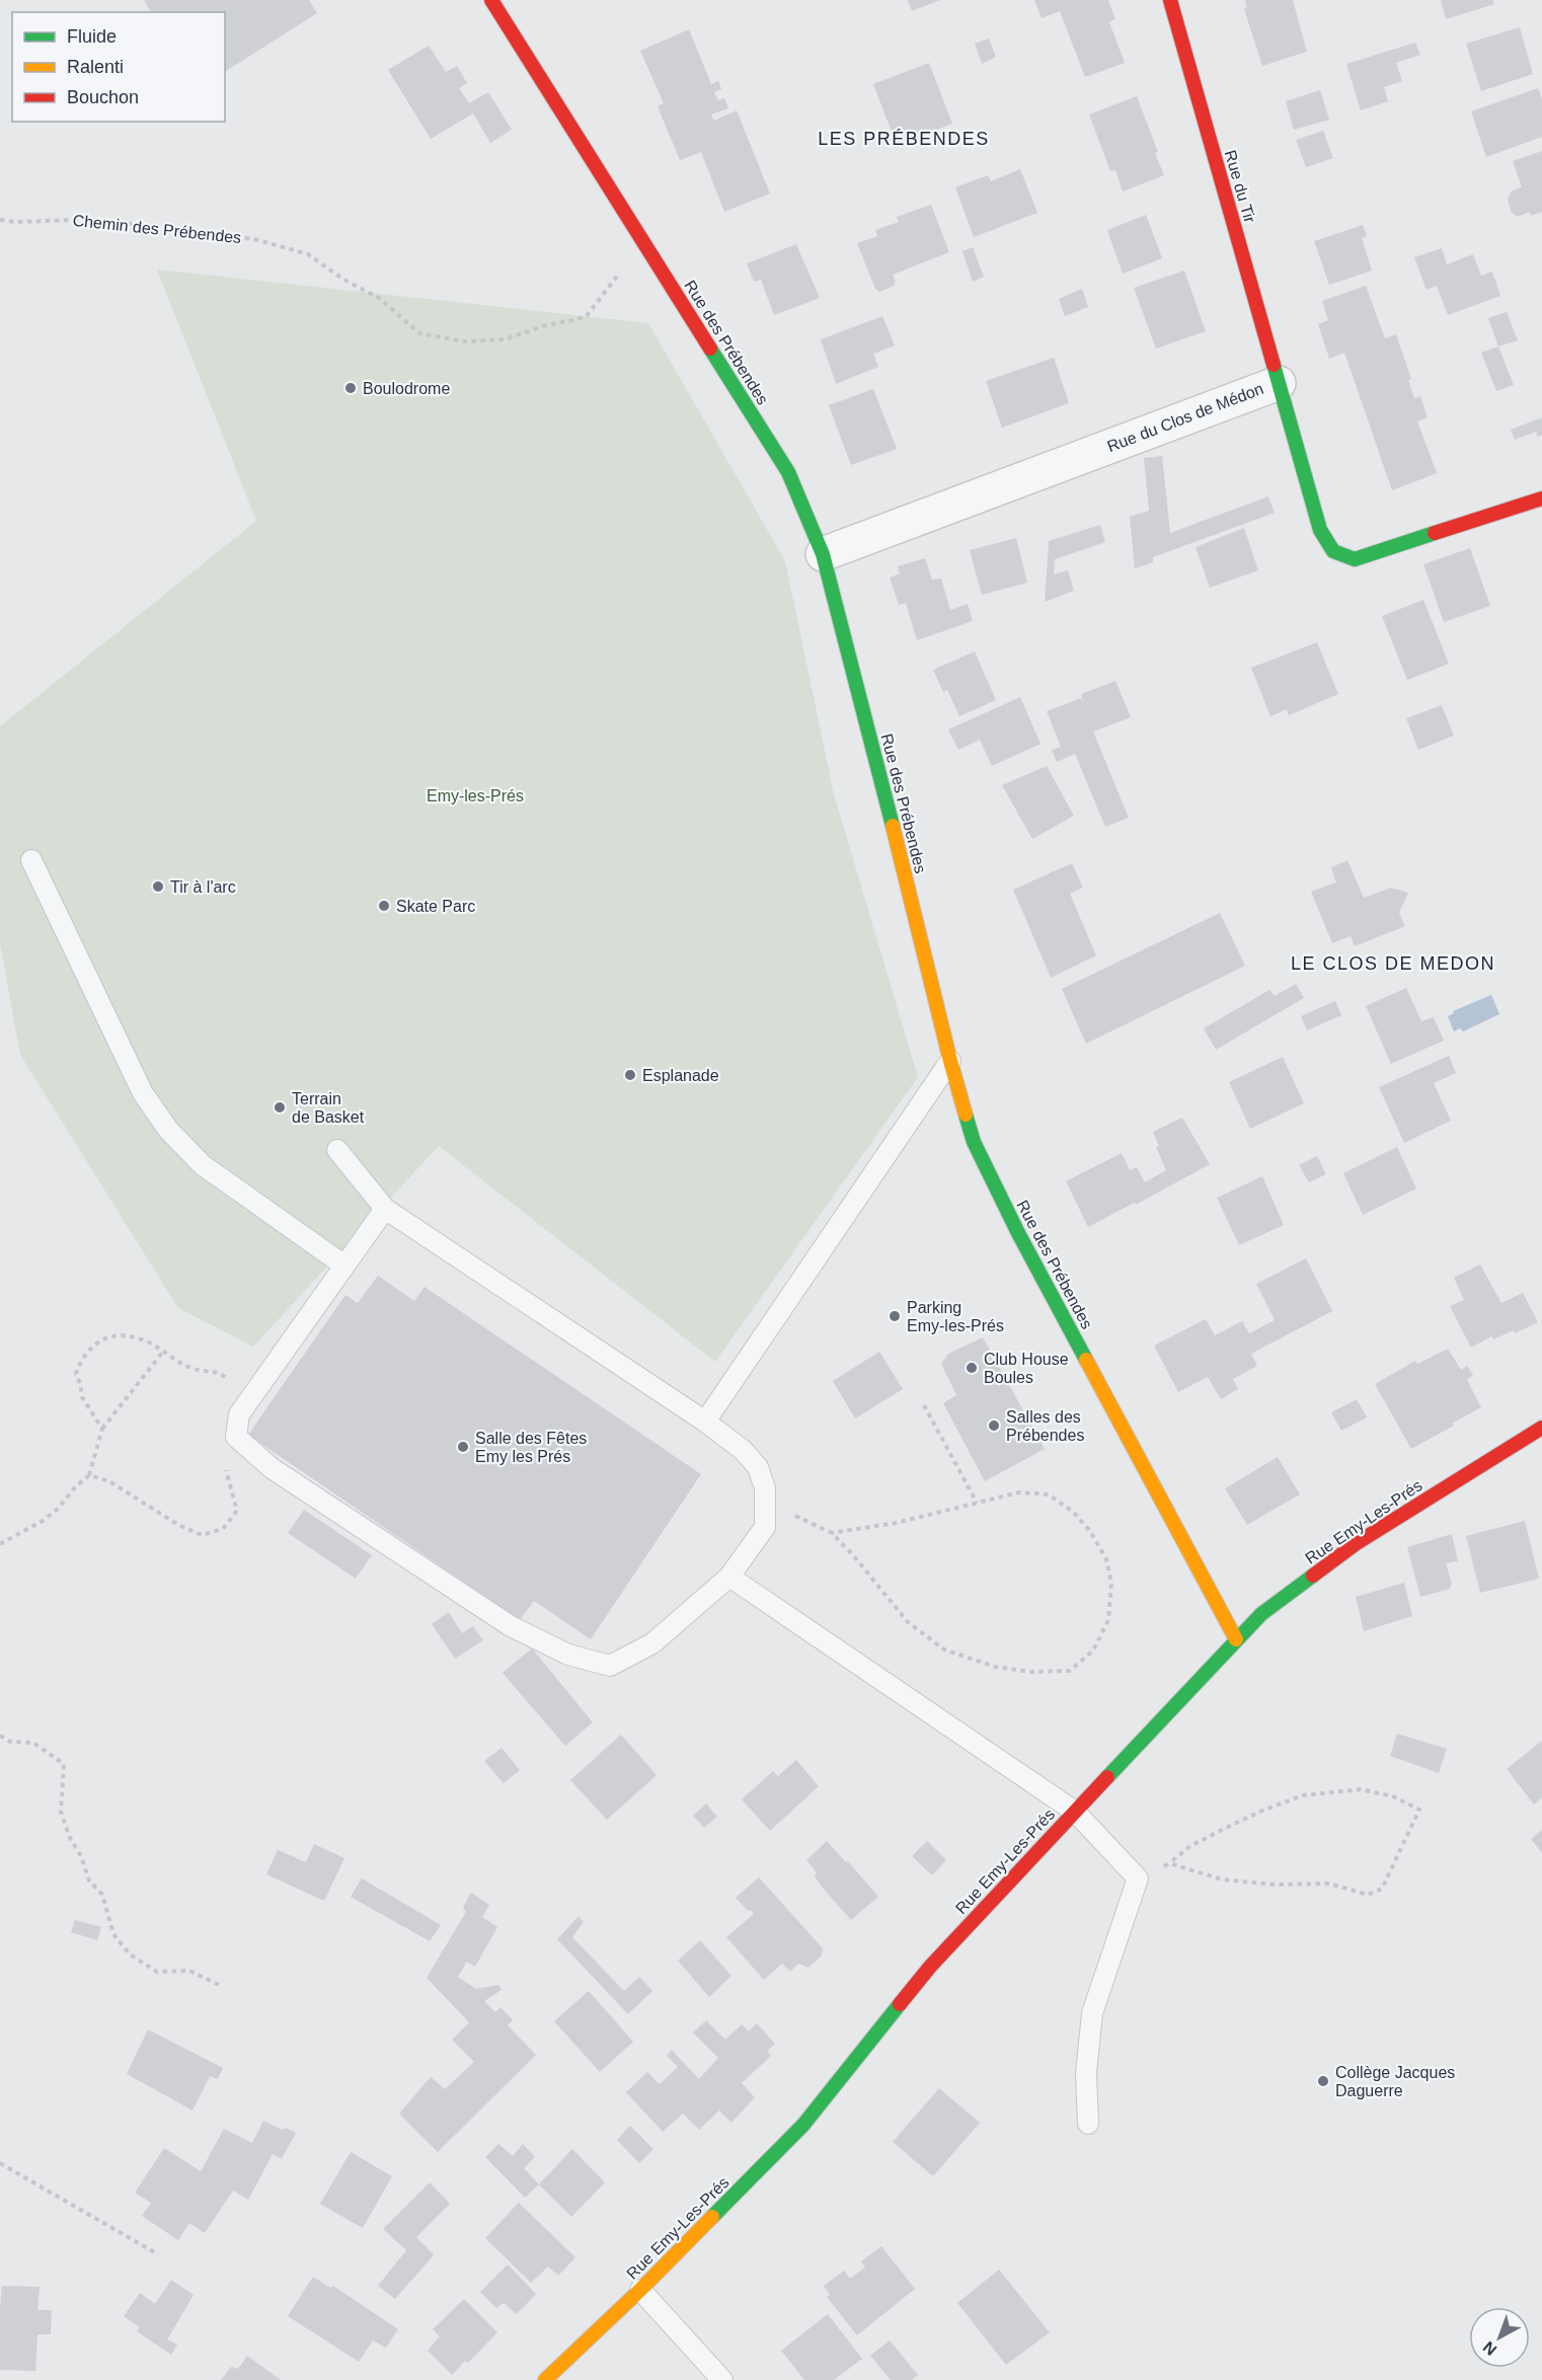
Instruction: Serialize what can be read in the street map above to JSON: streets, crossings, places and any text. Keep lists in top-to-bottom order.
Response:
{
  "streets": {
    "street": [
      "Rue du Tir",
      "Rue des Prébendes",
      "Rue du Clos de Médon",
      "Rue Emy-Les-Prés"
    ],
    "path": ["Chemin des Prébendes"]
  },
  "crossings": [
    ["Rue du Tir", "Rue du Clos de Médon"],
    ["Chemin des Prébendes", "Rue des Prébendes"],
    ["Rue des Prébendes", "Rue du Clos de Médon"],
    ["Rue des Prébendes", "Rue Emy-Les-Prés"]
  ],
  "districts": ["LES PRÉBENDES", "LE CLOS DE MEDON"],
  "parks": ["Emy-les-Prés"],
  "places": [
    "Boulodrome",
    "Tir à l'arc",
    "Skate Parc",
    "Esplanade",
    "Terrain de Basket",
    "Parking Emy-les-Prés",
    "Club House Boules",
    "Salles des Prébendes",
    "Salle des Fêtes Emy les Prés",
    "Collège Jacques Daguerre"
  ],
  "legend": ["Fluide", "Ralenti", "Bouchon"],
  "north": "bottom left"
}
